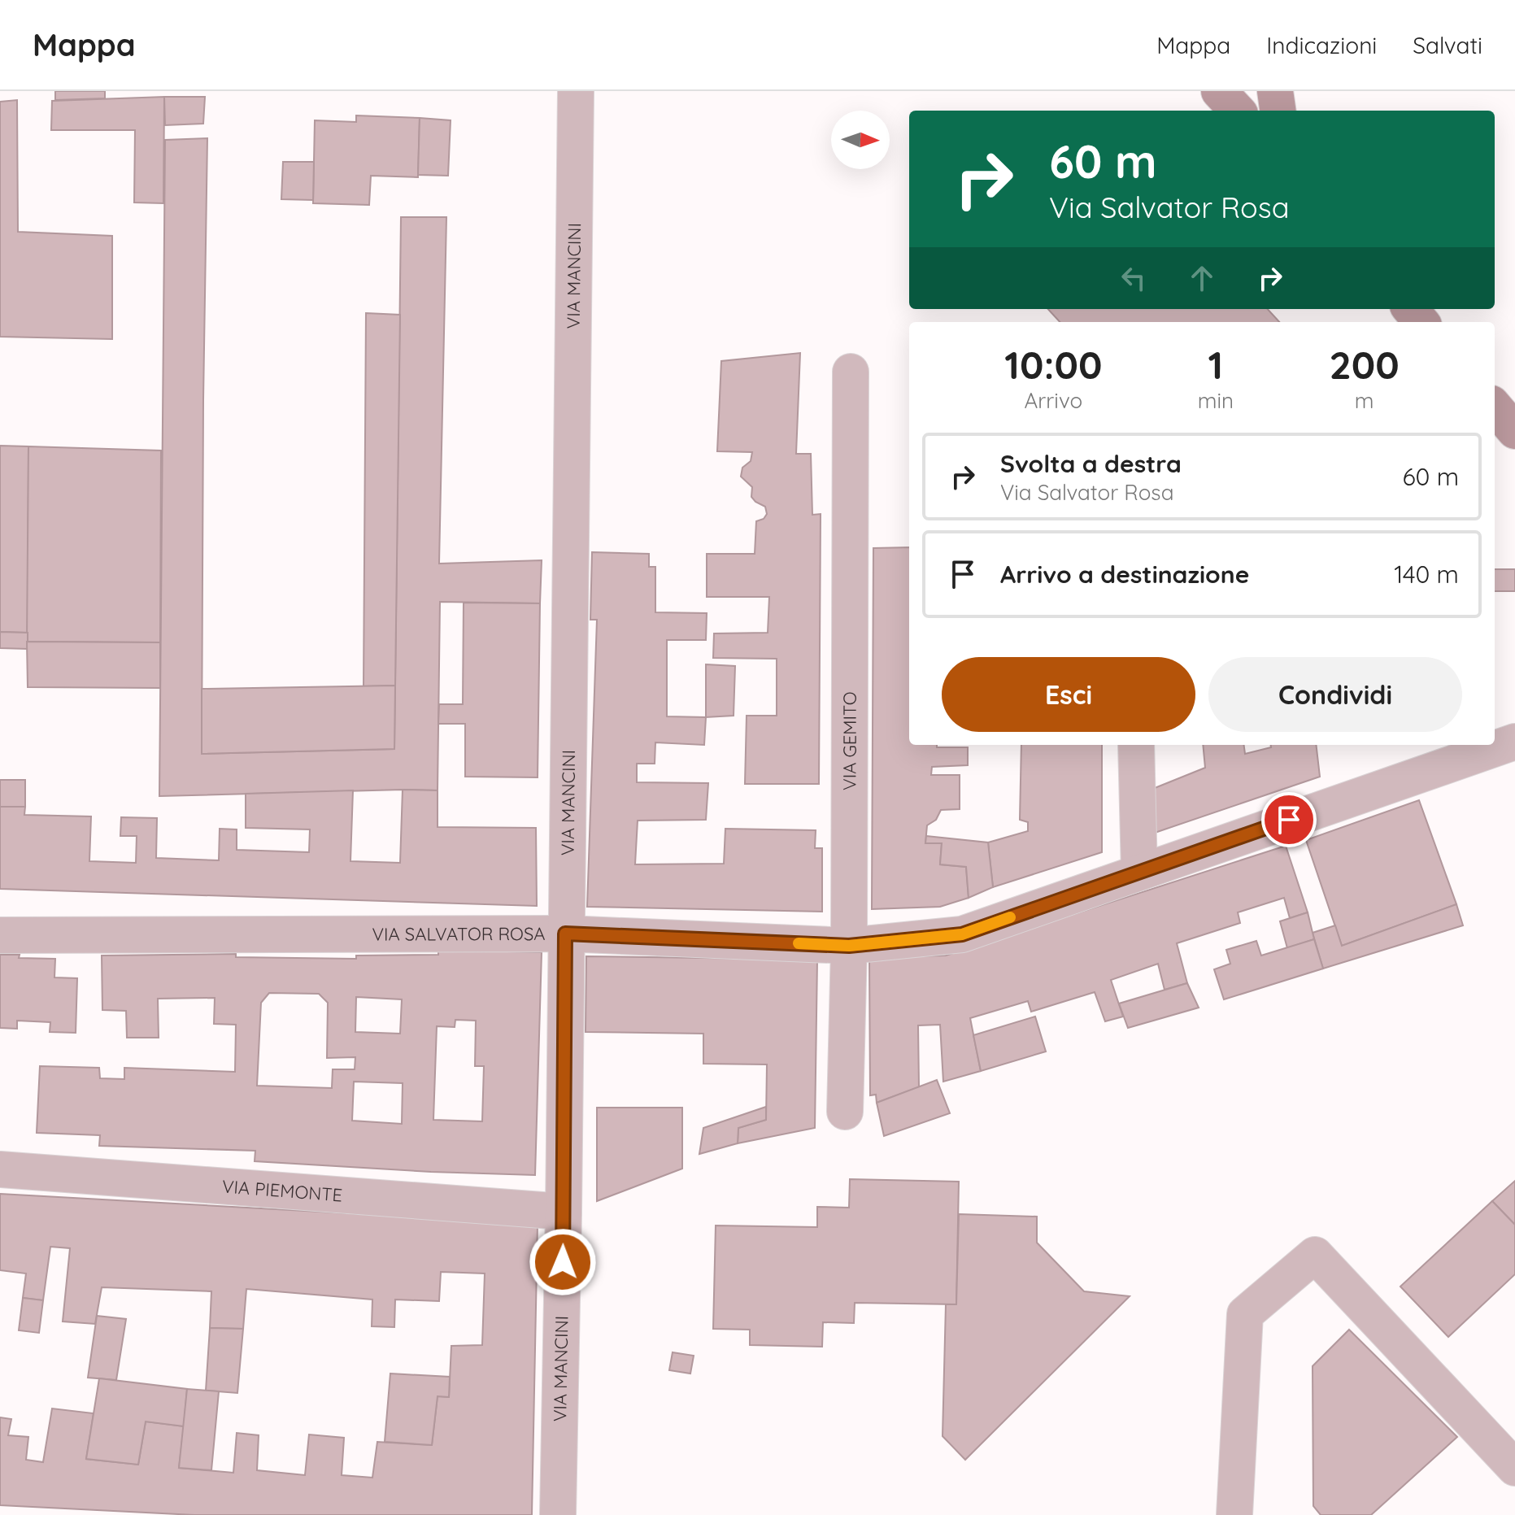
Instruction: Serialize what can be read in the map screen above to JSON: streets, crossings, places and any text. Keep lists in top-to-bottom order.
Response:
{
  "streets": {
    "street": [
      "VIA MANCINI",
      "VIA GEMITO",
      "VIA SALVATOR ROSA",
      "VIA PIEMONTE"
    ]
  },
  "crossings": [
    ["VIA MANCINI", "VIA SALVATOR ROSA"],
    ["VIA MANCINI", "VIA PIEMONTE"],
    ["VIA GEMITO", "VIA SALVATOR ROSA"]
  ],
  "north": "right",
  "page": {
    "header": "Mappa",
    "nav": ["Mappa", "Indicazioni", "Salvati"],
    "turn": ["60 m", "Via Salvator Rosa"],
    "eta": [
      "10:00",
      "Arrivo",
      "1",
      "min",
      "200",
      "m"
    ],
    "list": [
      {
        "name": "Svolta a destra",
        "note": "Via Salvator Rosa",
        "value": "60 m"
      },
      {
        "name": "Arrivo a destinazione",
        "value": "140 m"
      }
    ],
    "buttons": ["Esci", "Condividi"]
  }
}
